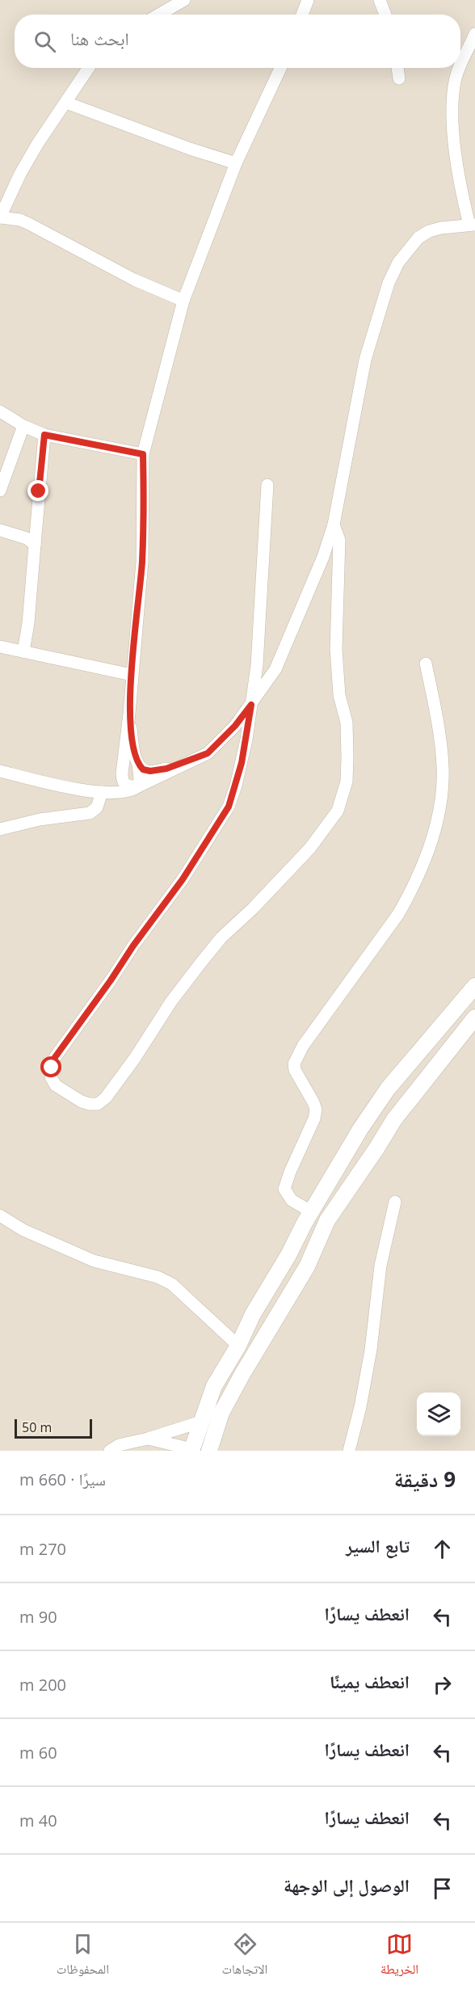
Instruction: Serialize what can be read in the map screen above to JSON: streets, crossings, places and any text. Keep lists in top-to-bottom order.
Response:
{
  "scale_bar": "50 m",
  "page": {
    "search": "ابحث هنا",
    "scale": "50 m",
    "heading": ["9 دقيقة", "سيرًا · 660 m"],
    "list": [
      ["تابع السير", "270 m"],
      ["انعطف يسارًا", "90 m"],
      ["انعطف يمينًا", "200 m"],
      ["انعطف يسارًا", "60 m"],
      ["انعطف يسارًا", "40 m"],
      "الوصول إلى الوجهة"
    ],
    "nav": ["الخريطة", "الاتجاهات", "المحفوظات"]
  }
}
